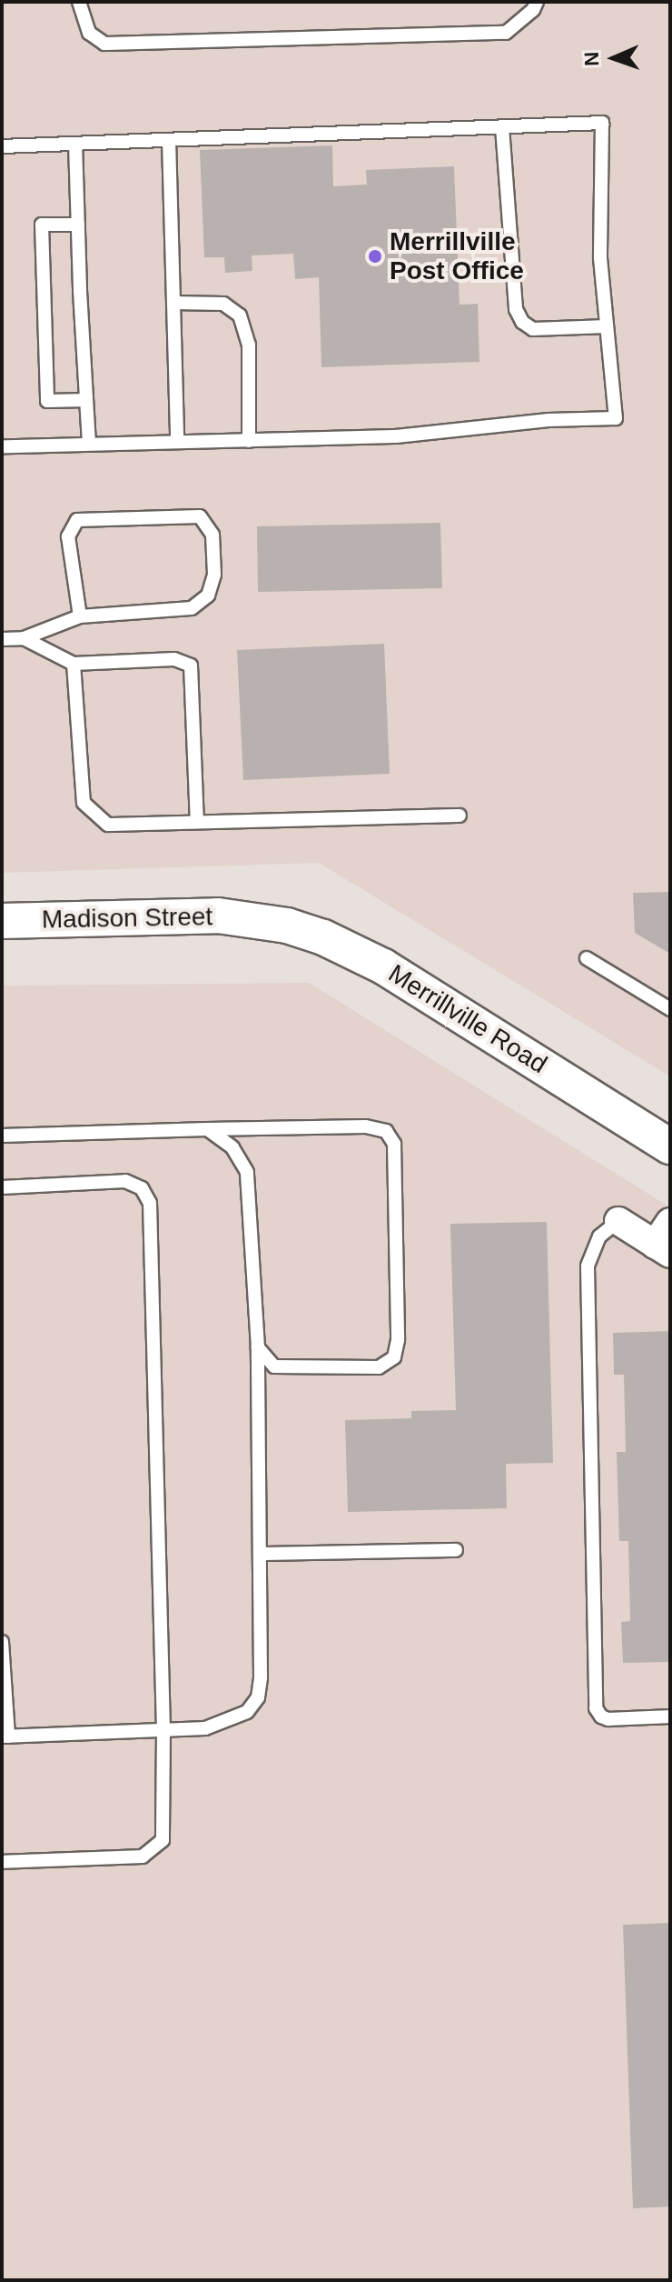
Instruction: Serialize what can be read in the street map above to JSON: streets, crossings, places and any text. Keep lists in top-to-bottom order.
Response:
{
  "streets": {
    "street": ["Madison Street", "Merrillville Road"]
  },
  "crossings": [
    ["Madison Street", "Merrillville Road"]
  ],
  "places": ["Merrillville Post Office"],
  "north": "left"
}
